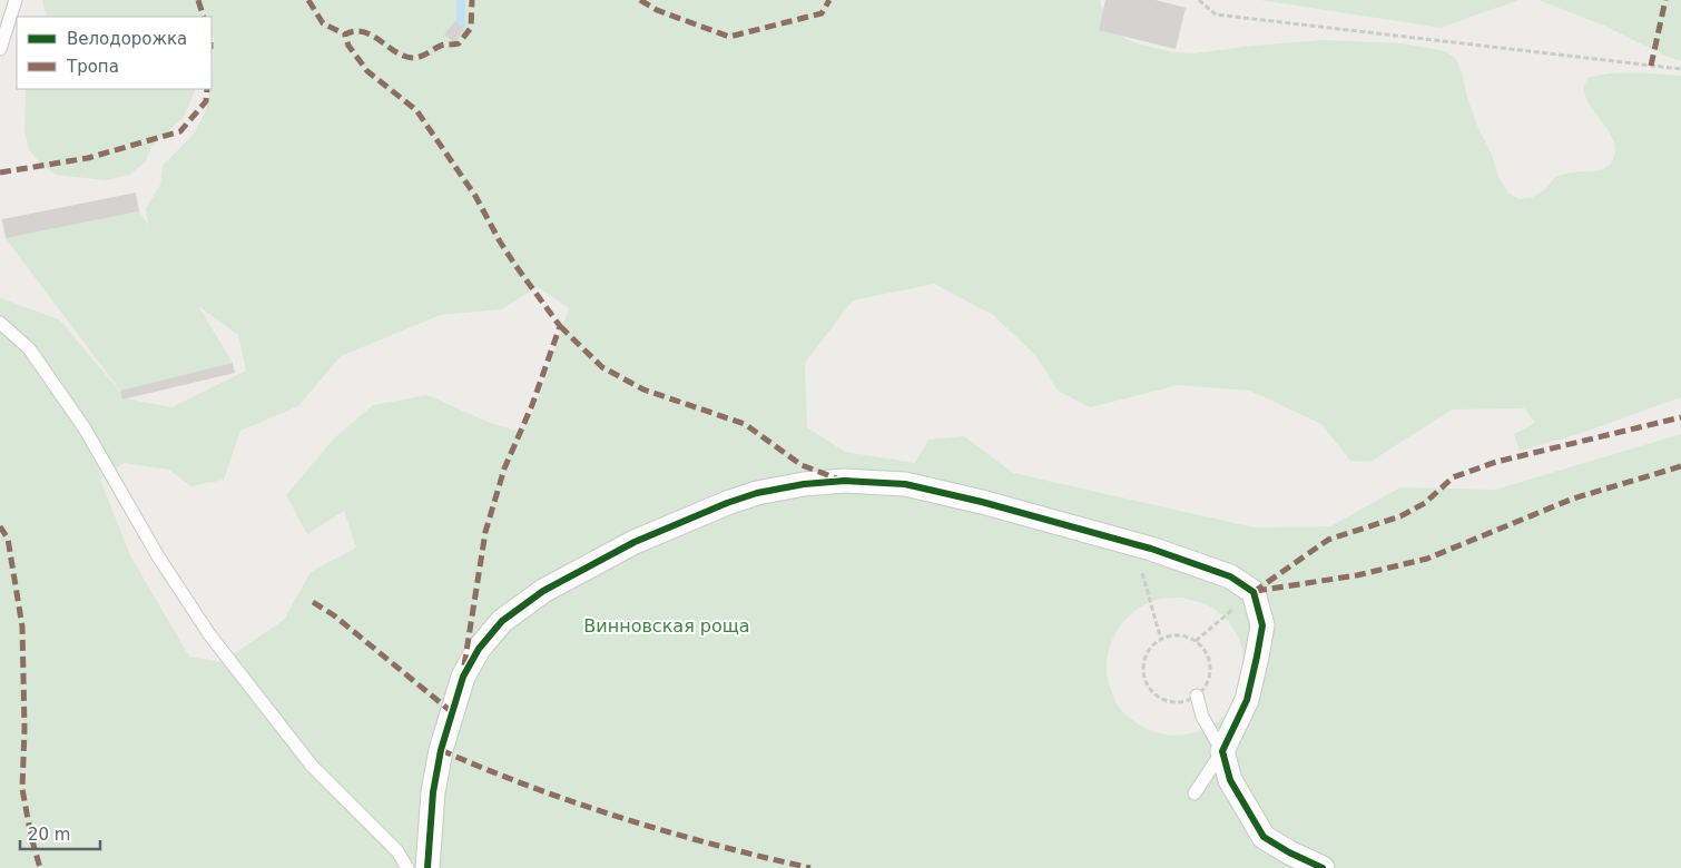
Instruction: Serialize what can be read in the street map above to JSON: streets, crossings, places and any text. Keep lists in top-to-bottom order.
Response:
{
  "parks": ["Винновская роща"],
  "legend": ["Велодорожка", "Тропа"],
  "scale_bar": "20 m"
}
